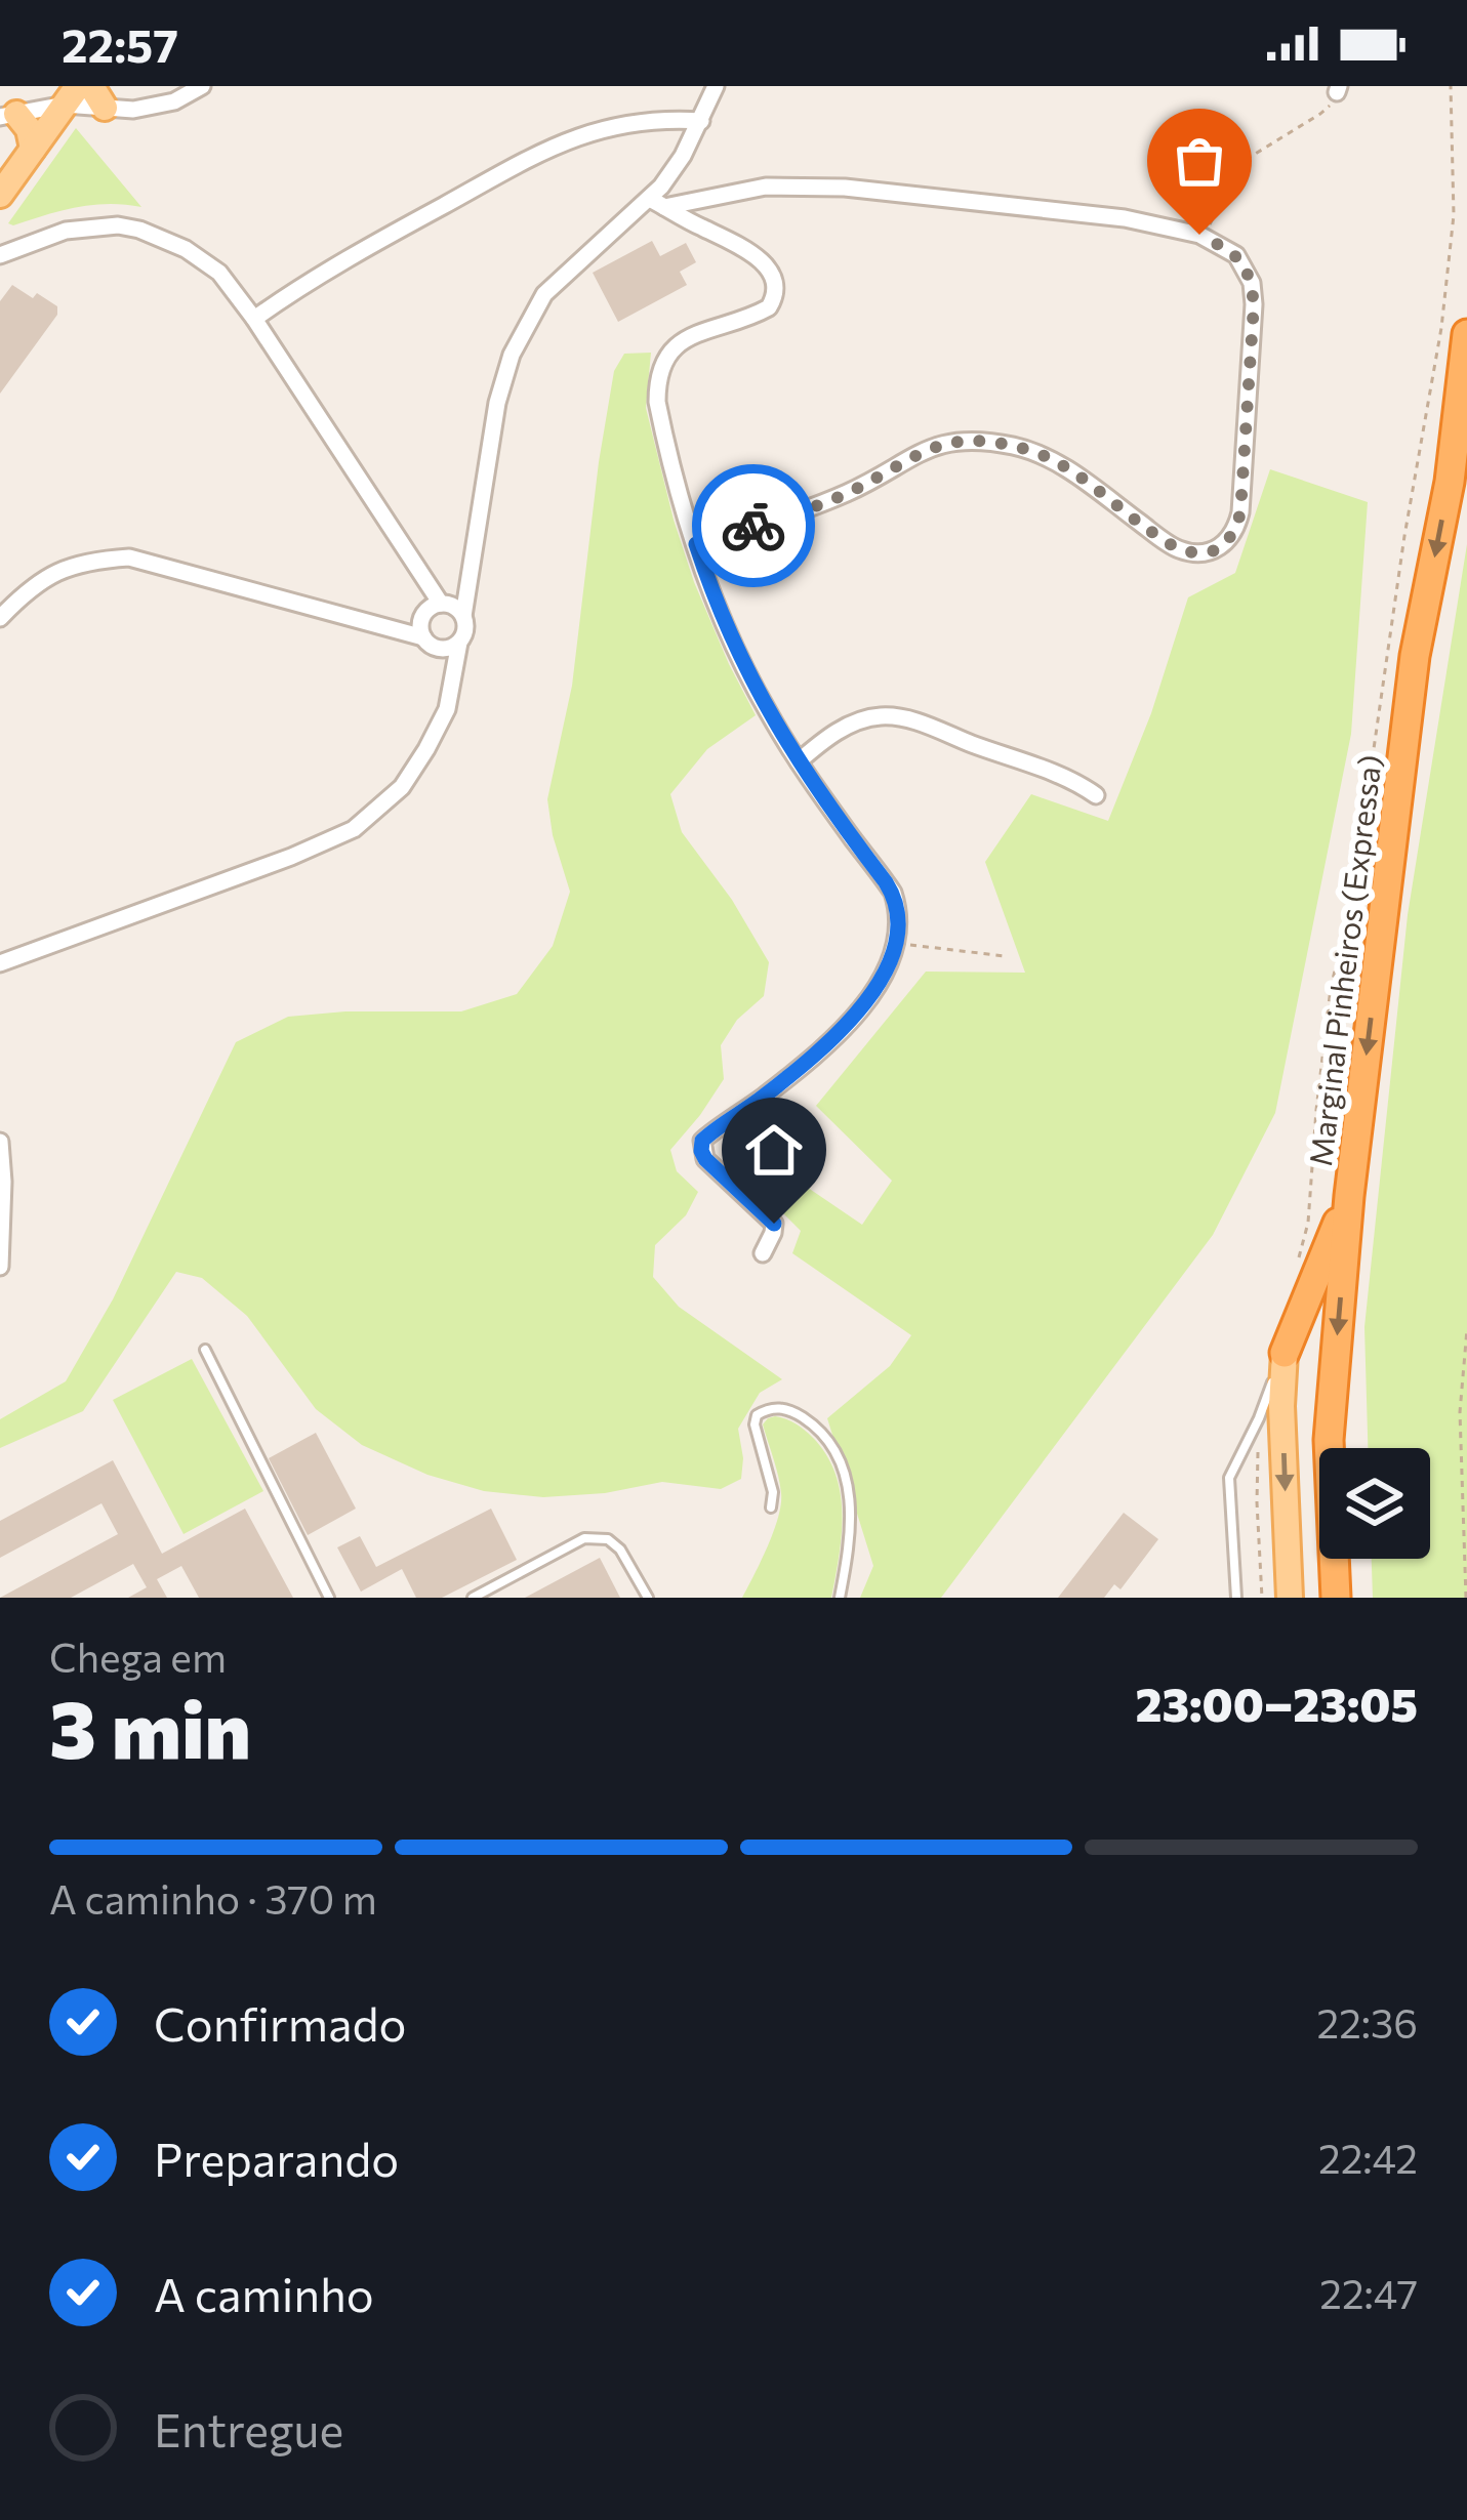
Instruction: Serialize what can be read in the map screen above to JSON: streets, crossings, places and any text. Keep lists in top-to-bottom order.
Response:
{
  "streets": {
    "highway": ["Marginal Pinheiros (Expressa)"]
  },
  "one_way": ["Marginal Pinheiros (Expressa)"],
  "page": {
    "status": "22:57",
    "heading": ["3 min", "Chega em", "23:00–23:05"],
    "bar": "A caminho · 370 m",
    "list": [
      ["Confirmado", "22:36"],
      ["Preparando", "22:42"],
      ["A caminho", "22:47"],
      "Entregue"
    ]
  }
}
